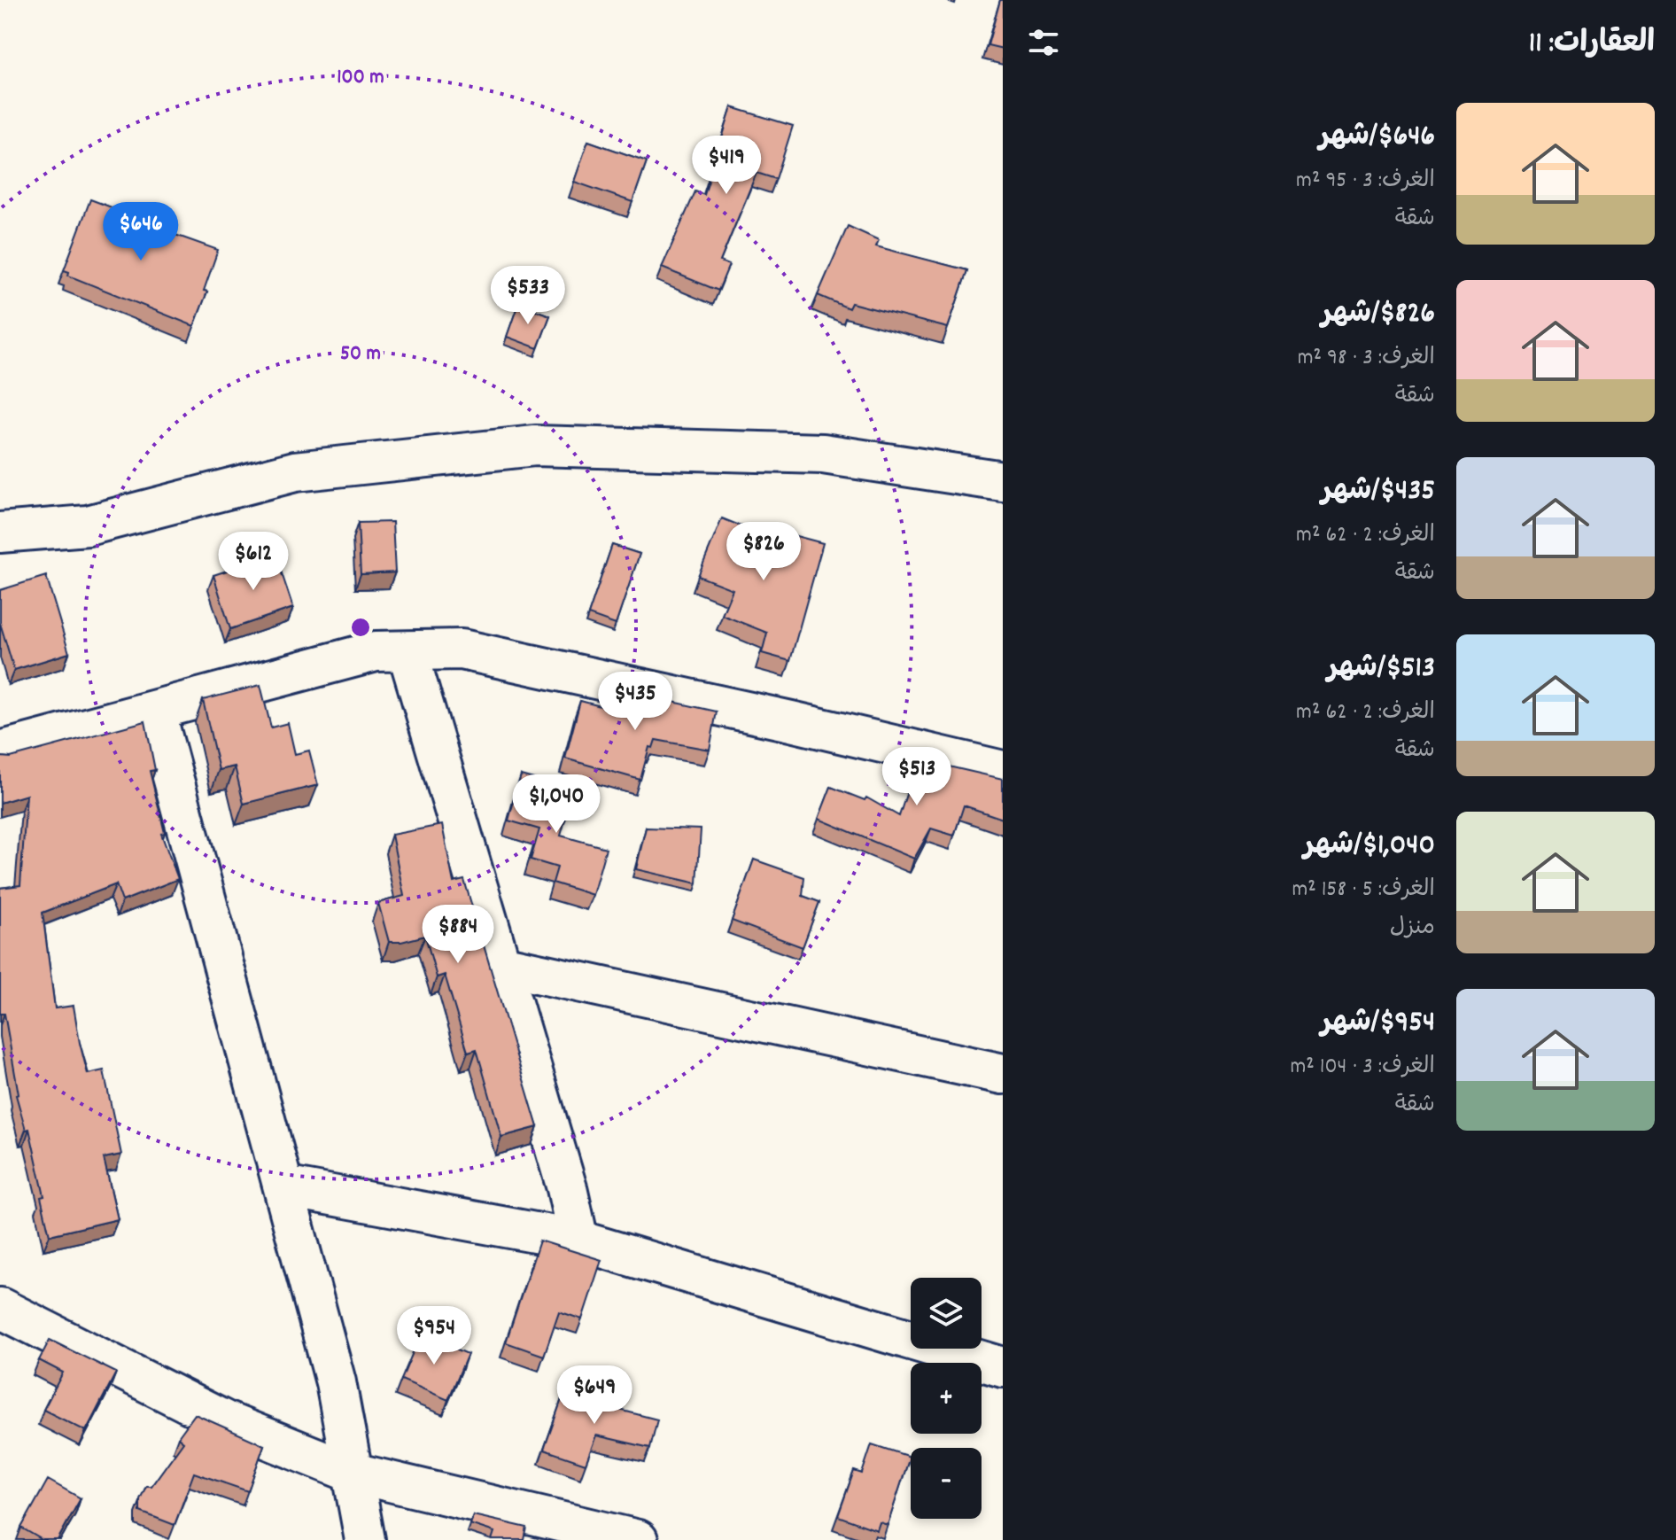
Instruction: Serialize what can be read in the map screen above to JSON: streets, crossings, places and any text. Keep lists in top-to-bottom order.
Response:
{
  "page": {
    "heading": "العقارات: 11",
    "list": [
      {
        "name": "$646/شهر",
        "note": "الغرف: 3 · 95 m² · شقة"
      },
      {
        "name": "$826/شهر",
        "note": "الغرف: 3 · 98 m² · شقة"
      },
      {
        "name": "$435/شهر",
        "note": "الغرف: 2 · 62 m² · شقة"
      },
      {
        "name": "$513/شهر",
        "note": "الغرف: 2 · 62 m² · شقة"
      },
      {
        "name": "$1,040/شهر",
        "note": "الغرف: 5 · 158 m² · منزل"
      },
      {
        "name": "$954/شهر",
        "note": "الغرف: 3 · 104 m² · شقة"
      }
    ],
    "price": [
      "$419",
      "$646",
      "$533",
      "$826",
      "$612",
      "$435",
      "$513",
      "$1,040",
      "$884",
      "$954",
      "$649"
    ],
    "map_buttons": ["+", "−"]
  },
  "rings": ["100 m", "50 m"]
}
